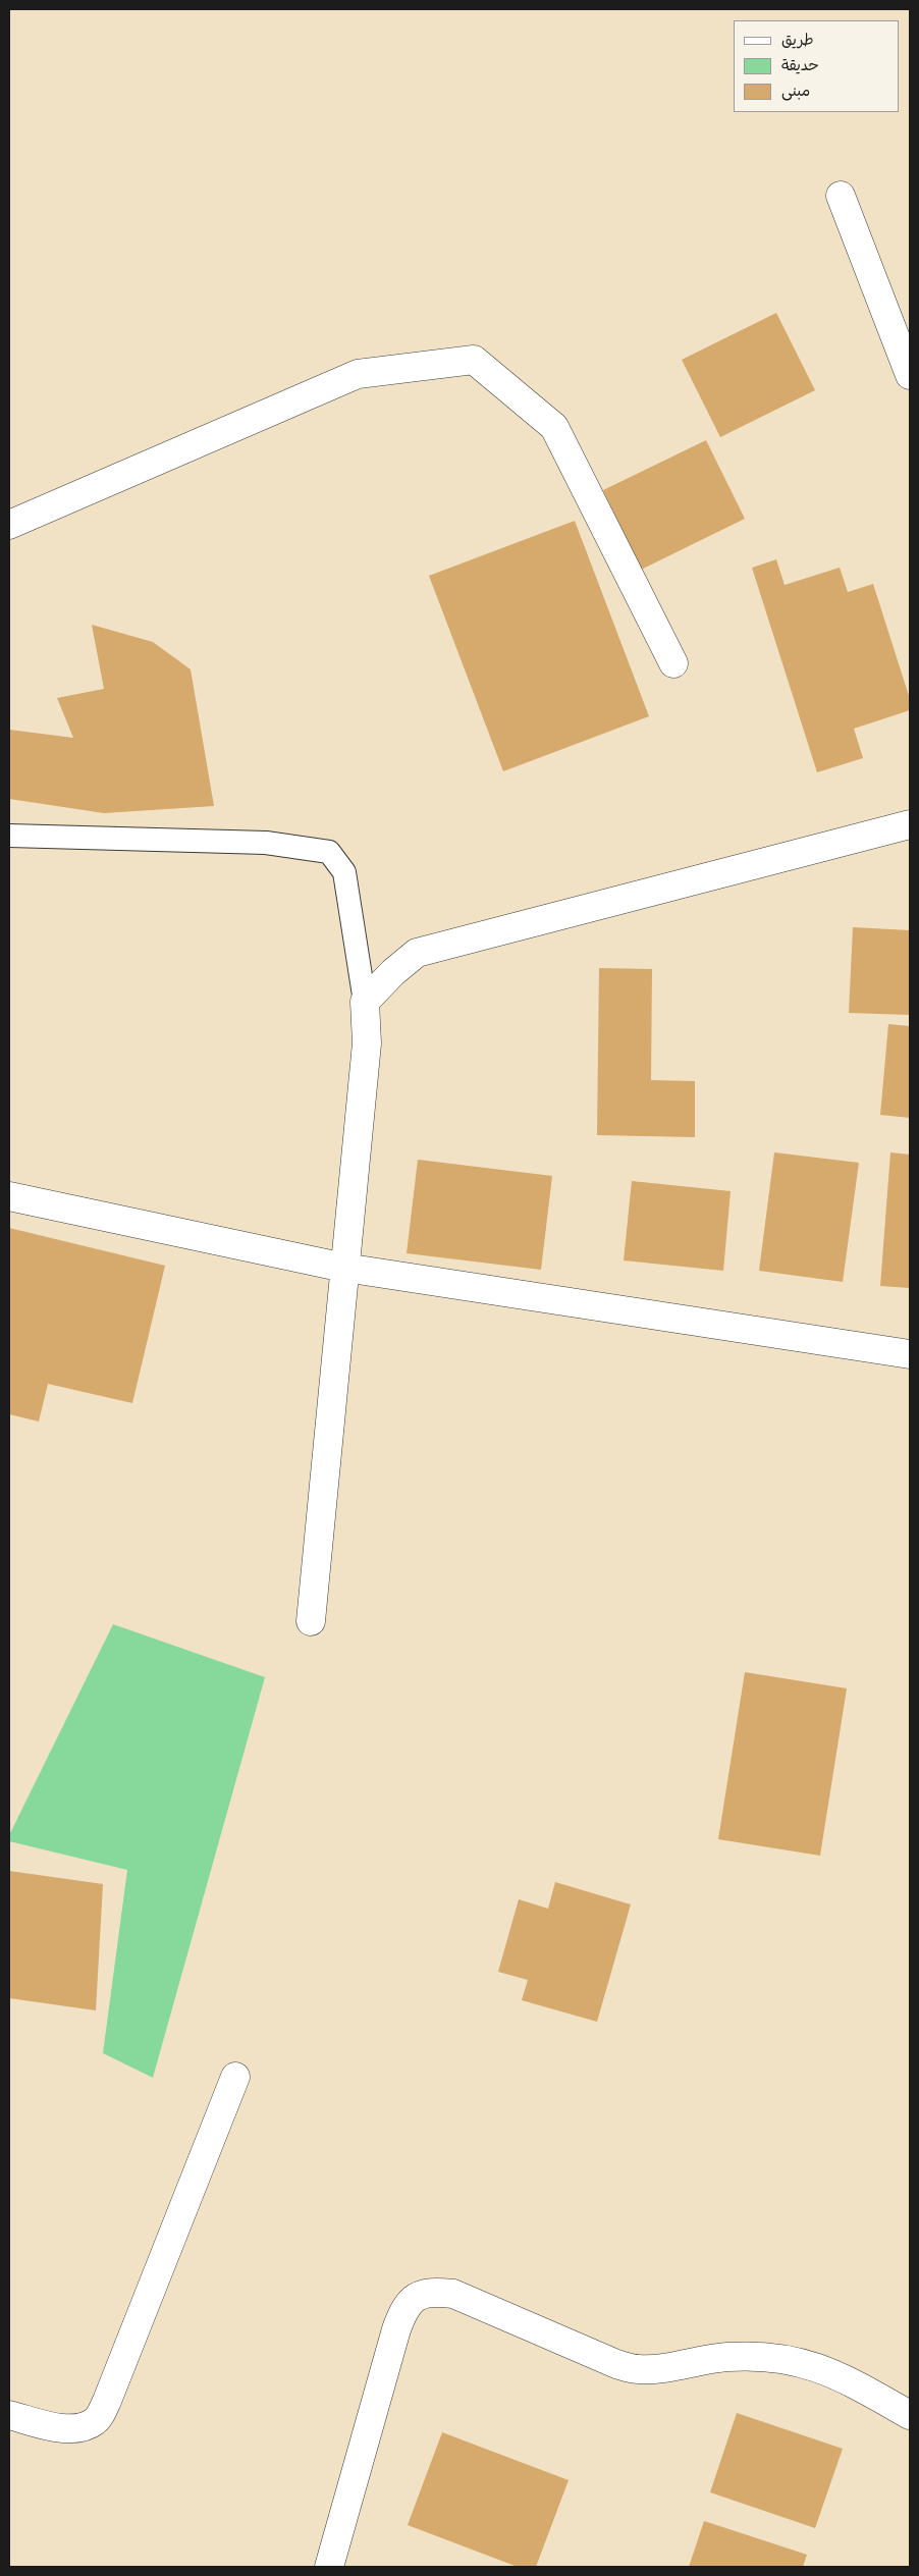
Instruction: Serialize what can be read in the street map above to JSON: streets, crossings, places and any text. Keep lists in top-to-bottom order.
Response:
{
  "legend": ["طريق", "حديقة", "مبنى"]
}
